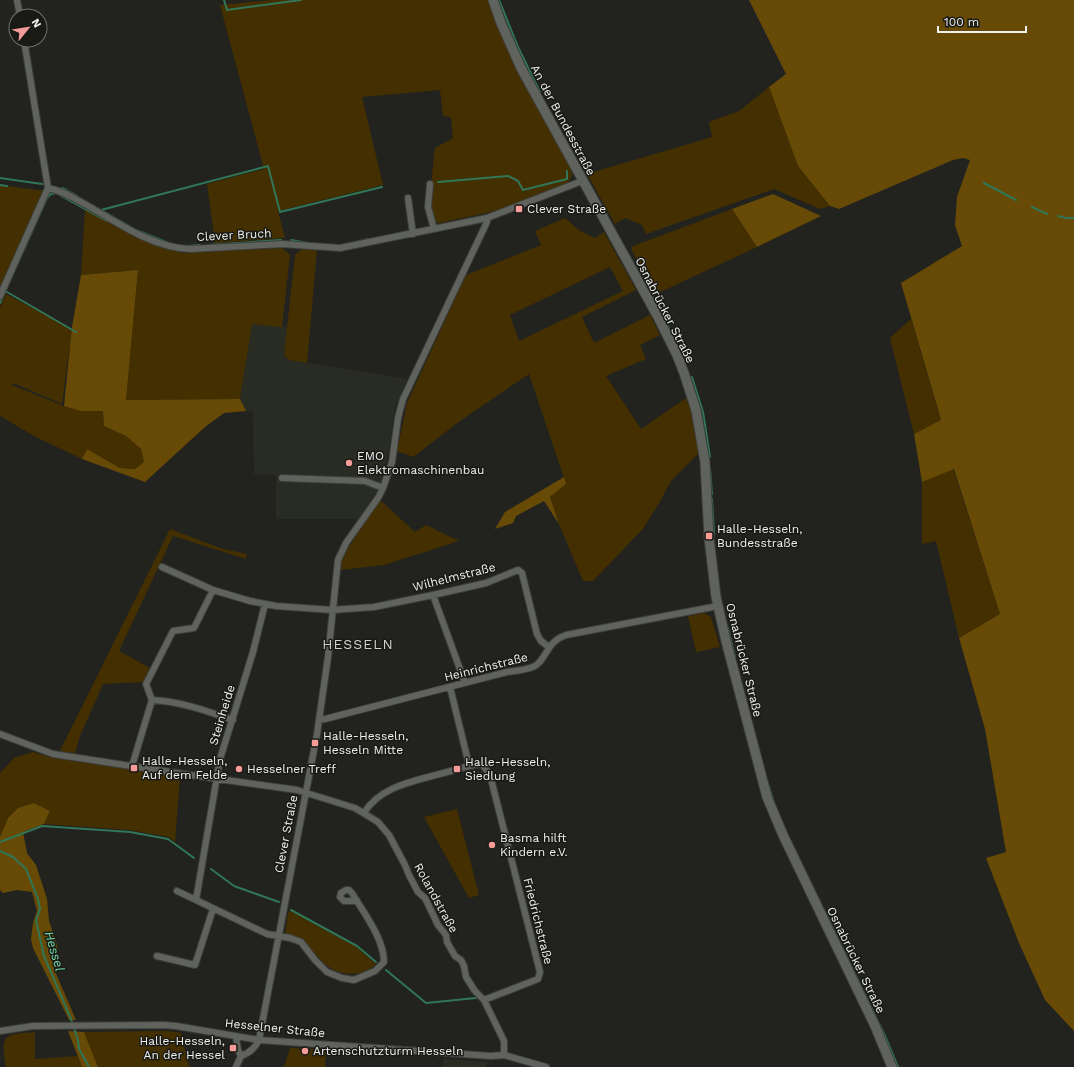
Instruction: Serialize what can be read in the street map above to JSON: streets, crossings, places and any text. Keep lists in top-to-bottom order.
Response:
{
  "streets": {
    "main road": ["An der Bundesstraße", "Osnabrücker Straße"],
    "street": [
      "Clever Bruch",
      "Wilhelmstraße",
      "Heinrichstraße",
      "Steinheide",
      "Clever Straße",
      "Rolandstraße",
      "Friedrichstraße",
      "Hesselner Straße"
    ]
  },
  "crossings": [
    ["An der Bundesstraße", "Osnabrücker Straße"],
    ["Clever Bruch", "Clever Straße"],
    ["Osnabrücker Straße", "Heinrichstraße"],
    ["Wilhelmstraße", "Heinrichstraße"],
    ["Wilhelmstraße", "Clever Straße"],
    ["Heinrichstraße", "Clever Straße"],
    ["Steinheide", "Rolandstraße"],
    ["Clever Straße", "Rolandstraße"],
    ["Clever Straße", "Hesselner Straße"],
    ["Rolandstraße", "Friedrichstraße"],
    ["Rolandstraße", "Hesselner Straße"]
  ],
  "districts": ["HESSELN"],
  "water": ["Hessel"],
  "places": {
    "transit": [
      "Clever Straße",
      "Halle-Hesseln, Bundesstraße",
      "Halle-Hesseln, Hesseln Mitte",
      "Halle-Hesseln, Auf dem Felde",
      "Halle-Hesseln, Siedlung",
      "Halle-Hesseln, An der Hessel"
    ],
    "other": [
      "EMO Elektromaschinenbau",
      "Hesselner Treff",
      "Basma hilft Kindern e.V.",
      "Artenschutzturm Hesseln"
    ]
  },
  "scale_bar": "100 m",
  "north": "top right"
}
